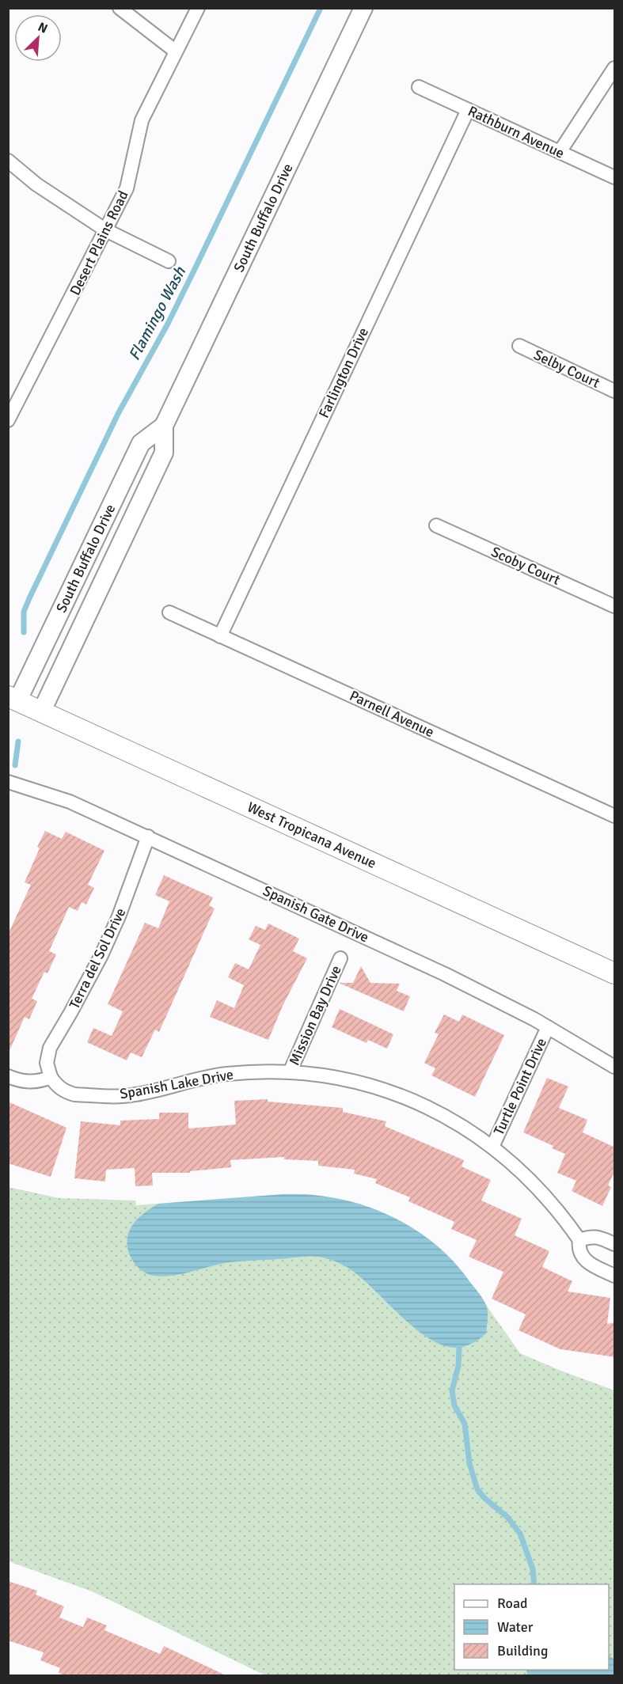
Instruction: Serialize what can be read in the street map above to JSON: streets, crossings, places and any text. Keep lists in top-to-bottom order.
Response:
{
  "streets": {
    "main road": ["South Buffalo Drive", "West Tropicana Avenue"],
    "street": [
      "Rathburn Avenue",
      "Desert Plains Road",
      "Selby Court",
      "Farlington Drive",
      "Scoby Court",
      "Parnell Avenue",
      "Spanish Gate Drive",
      "Terra del Sol Drive",
      "Mission Bay Drive",
      "Spanish Lake Drive",
      "Turtle Point Drive"
    ]
  },
  "crossings": [
    ["Rathburn Avenue", "Farlington Drive"],
    ["South Buffalo Drive", "West Tropicana Avenue"],
    ["Farlington Drive", "Parnell Avenue"],
    ["Spanish Gate Drive", "Terra del Sol Drive"],
    ["Spanish Gate Drive", "Turtle Point Drive"],
    ["Terra del Sol Drive", "Spanish Lake Drive"],
    ["Mission Bay Drive", "Spanish Lake Drive"],
    ["Spanish Lake Drive", "Turtle Point Drive"]
  ],
  "water": ["Flamingo Wash"],
  "legend": ["Road", "Water", "Building"],
  "north": "top right"
}
